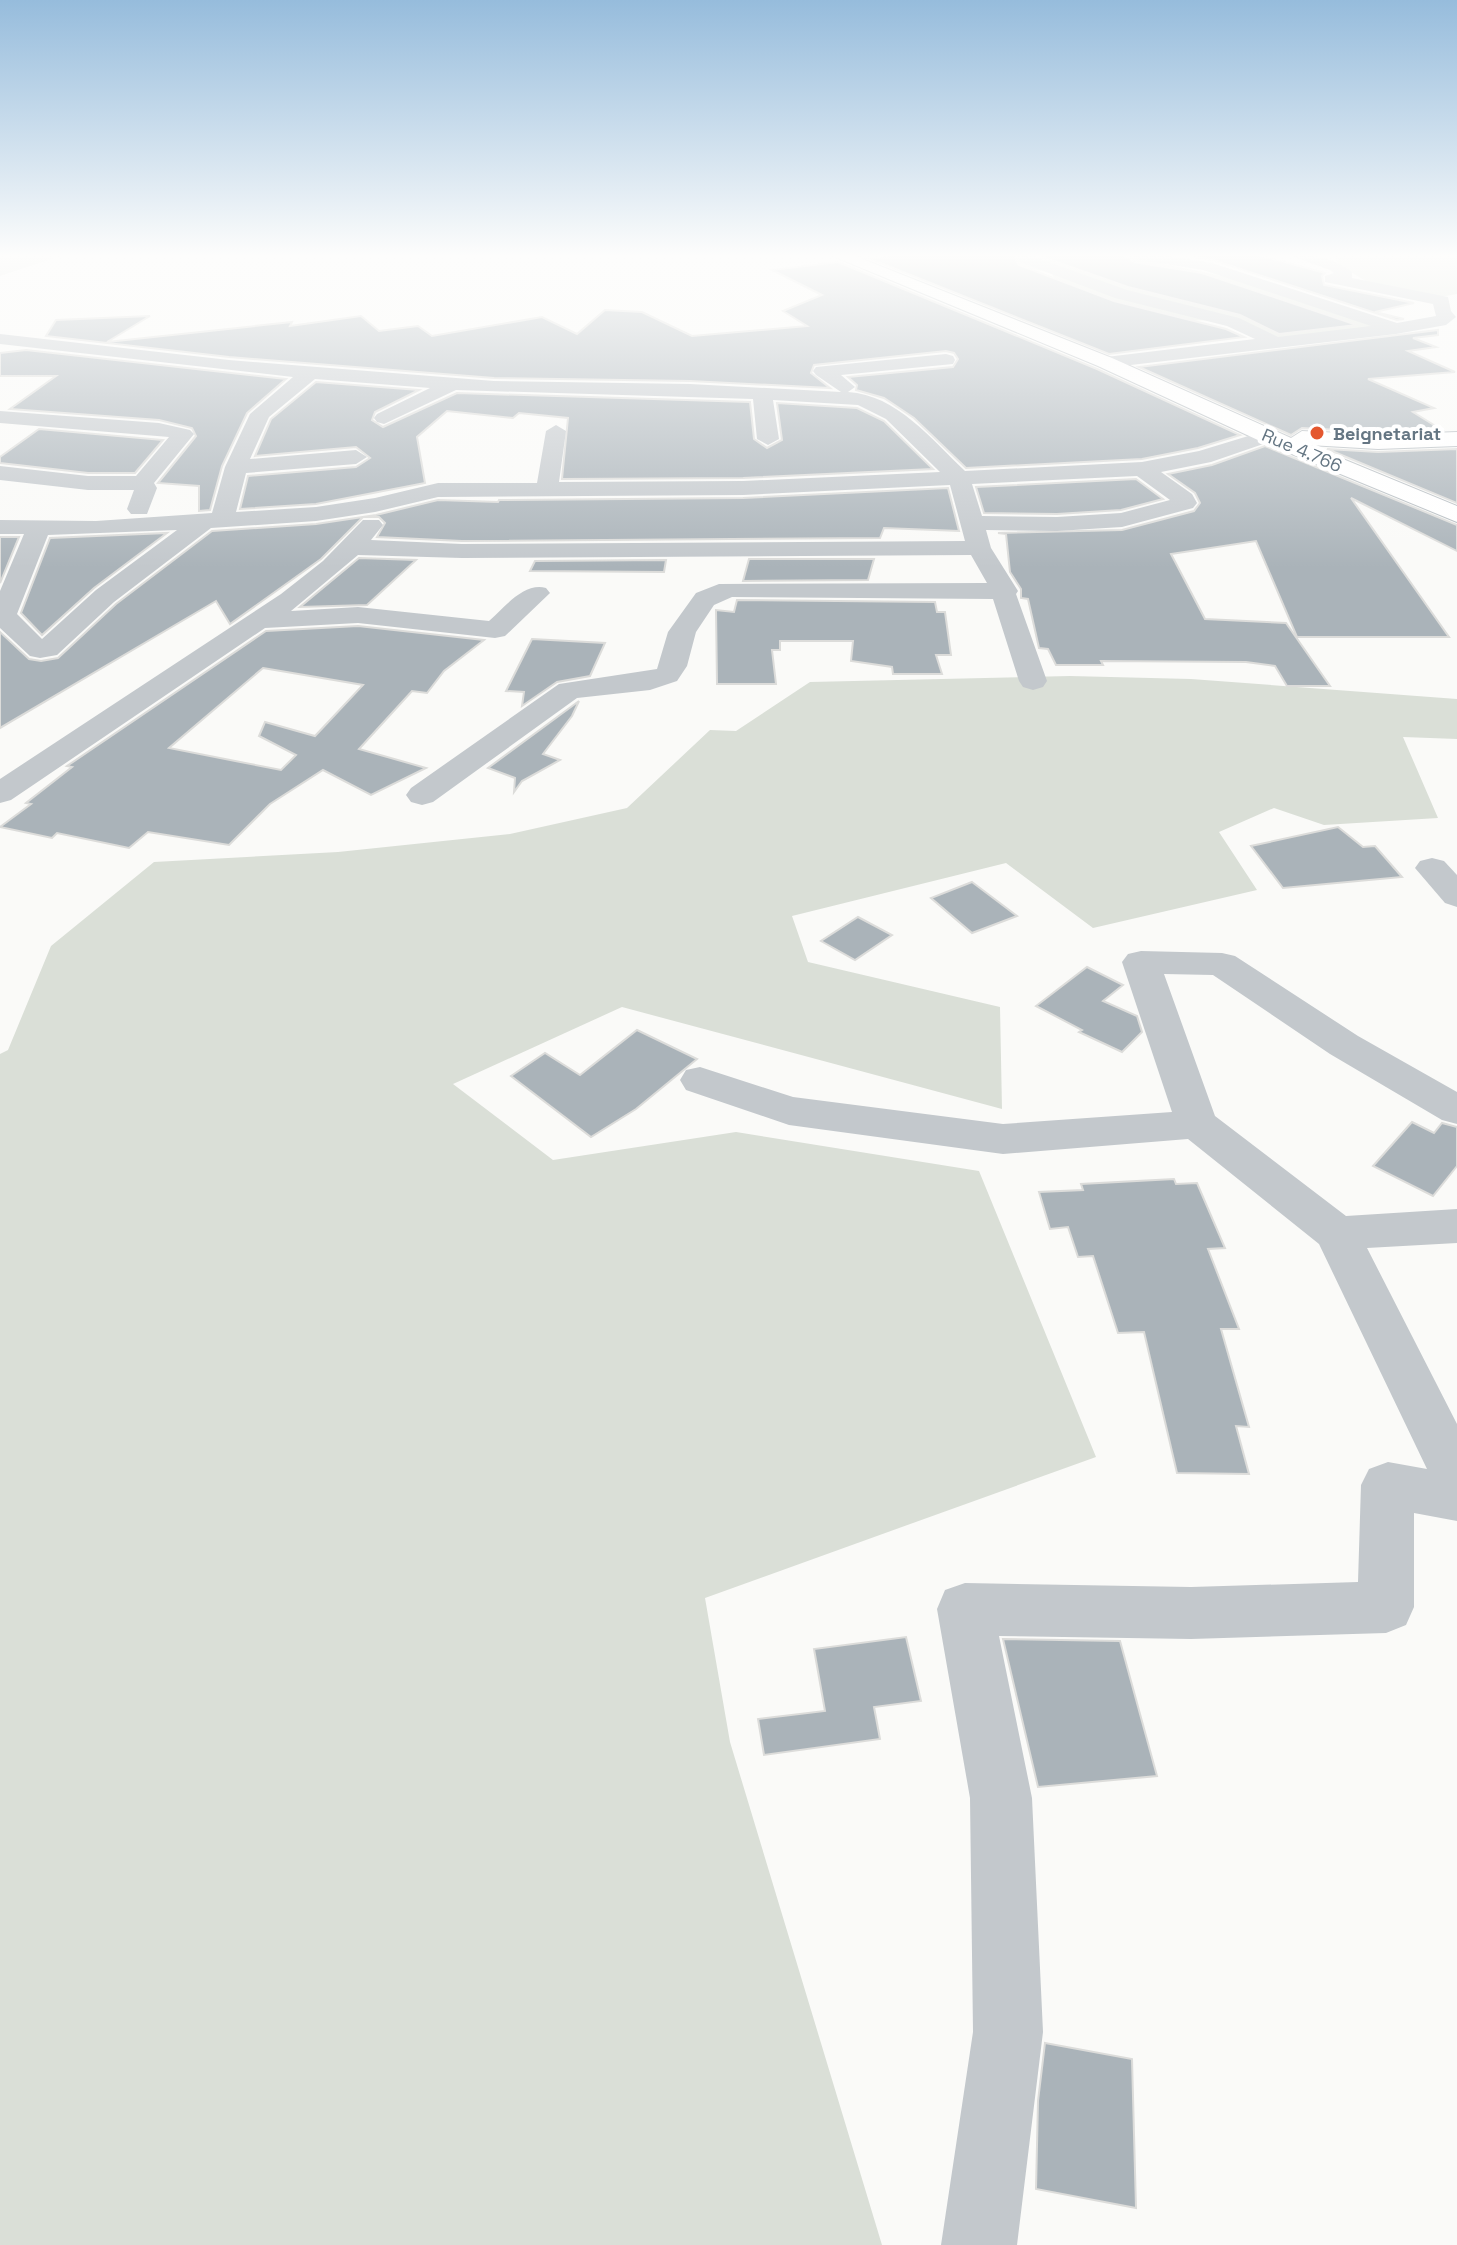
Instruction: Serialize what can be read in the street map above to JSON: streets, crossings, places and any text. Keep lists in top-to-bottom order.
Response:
{
  "streets": {
    "street": ["Rue 4.766"]
  },
  "places": ["Beignetariat"]
}
